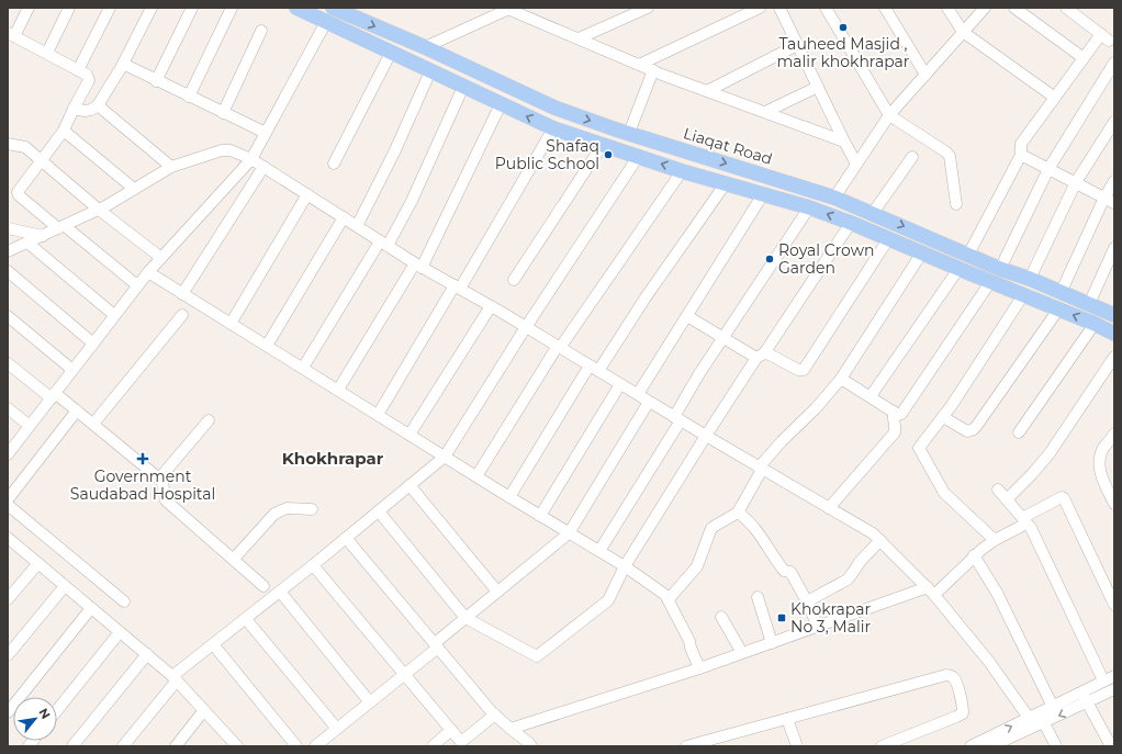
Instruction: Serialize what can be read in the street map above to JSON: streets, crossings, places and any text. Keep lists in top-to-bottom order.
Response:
{
  "streets": {
    "main road": ["Liaqat Road"]
  },
  "districts": ["Khokhrapar"],
  "places": {
    "other": ["Tauheed Masjid , malir khokhrapar", "Shafaq Public School", "Royal Crown Garden"],
    "health": ["Government Saudabad Hospital"],
    "transit": ["Khokrapar No 3, Malir"]
  },
  "north": "top right"
}
